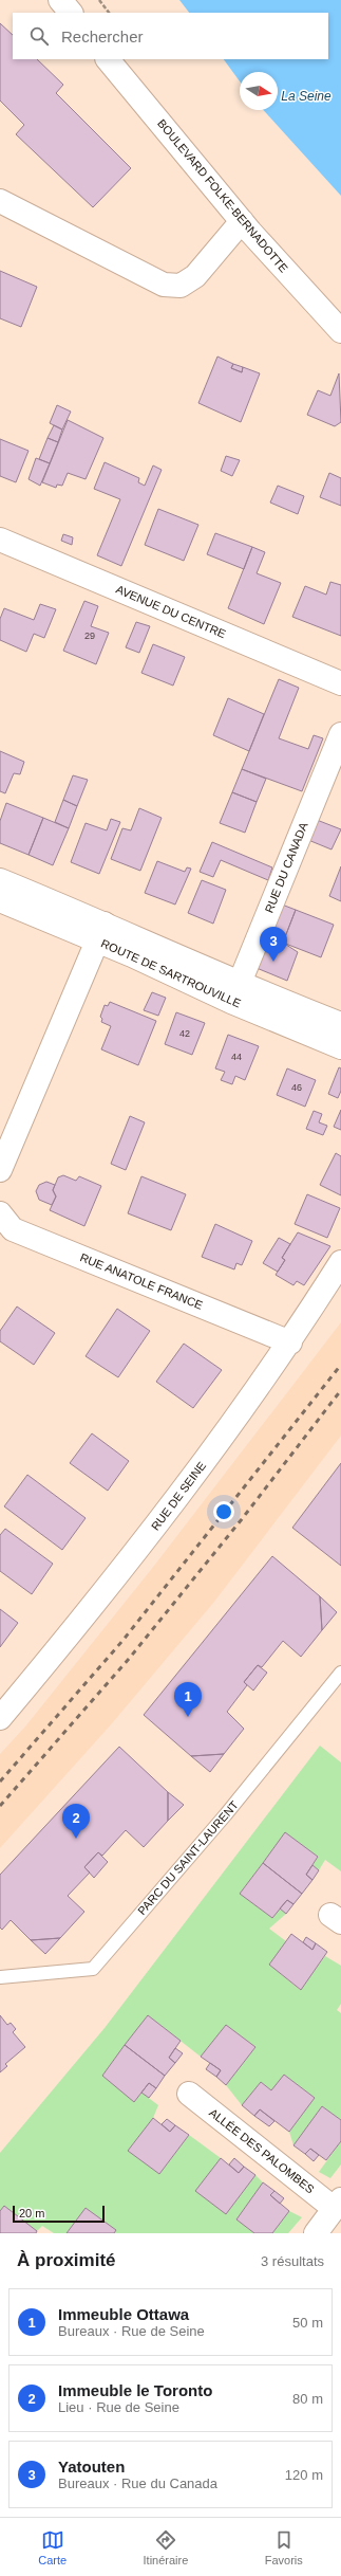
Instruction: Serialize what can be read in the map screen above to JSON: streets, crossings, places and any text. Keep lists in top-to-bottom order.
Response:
{
  "streets": {
    "street": [
      "BOULEVARD FOLKE-BERNADOTTE",
      "AVENUE DU CENTRE",
      "RUE DU CANADA",
      "ROUTE DE SARTROUVILLE",
      "RUE ANATOLE FRANCE",
      "RUE DE SEINE",
      "ALLÉE DES PALOMBES"
    ],
    "lane": ["PARC DU SAINT-LAURENT"]
  },
  "crossings": [
    ["RUE DU CANADA", "ROUTE DE SARTROUVILLE"],
    ["RUE ANATOLE FRANCE", "RUE DE SEINE"]
  ],
  "water": ["La Seine"],
  "house_numbers": [
    "29",
    "42",
    "44",
    "46"
  ],
  "scale_bar": "20 m",
  "north": "right",
  "page": {
    "search": "Rechercher",
    "pins": ["3", "1", "2"],
    "scale": "20 m",
    "heading": ["À proximité", "3 résultats"],
    "list": [
      {
        "mark": "1",
        "name": "Immeuble Ottawa",
        "note": "Bureaux · Rue de Seine",
        "value": "50 m"
      },
      {
        "mark": "2",
        "name": "Immeuble le Toronto",
        "note": "Lieu · Rue de Seine",
        "value": "80 m"
      },
      {
        "mark": "3",
        "name": "Yatouten",
        "note": "Bureaux · Rue du Canada",
        "value": "120 m"
      }
    ],
    "nav": ["Carte", "Itinéraire", "Favoris"]
  }
}
